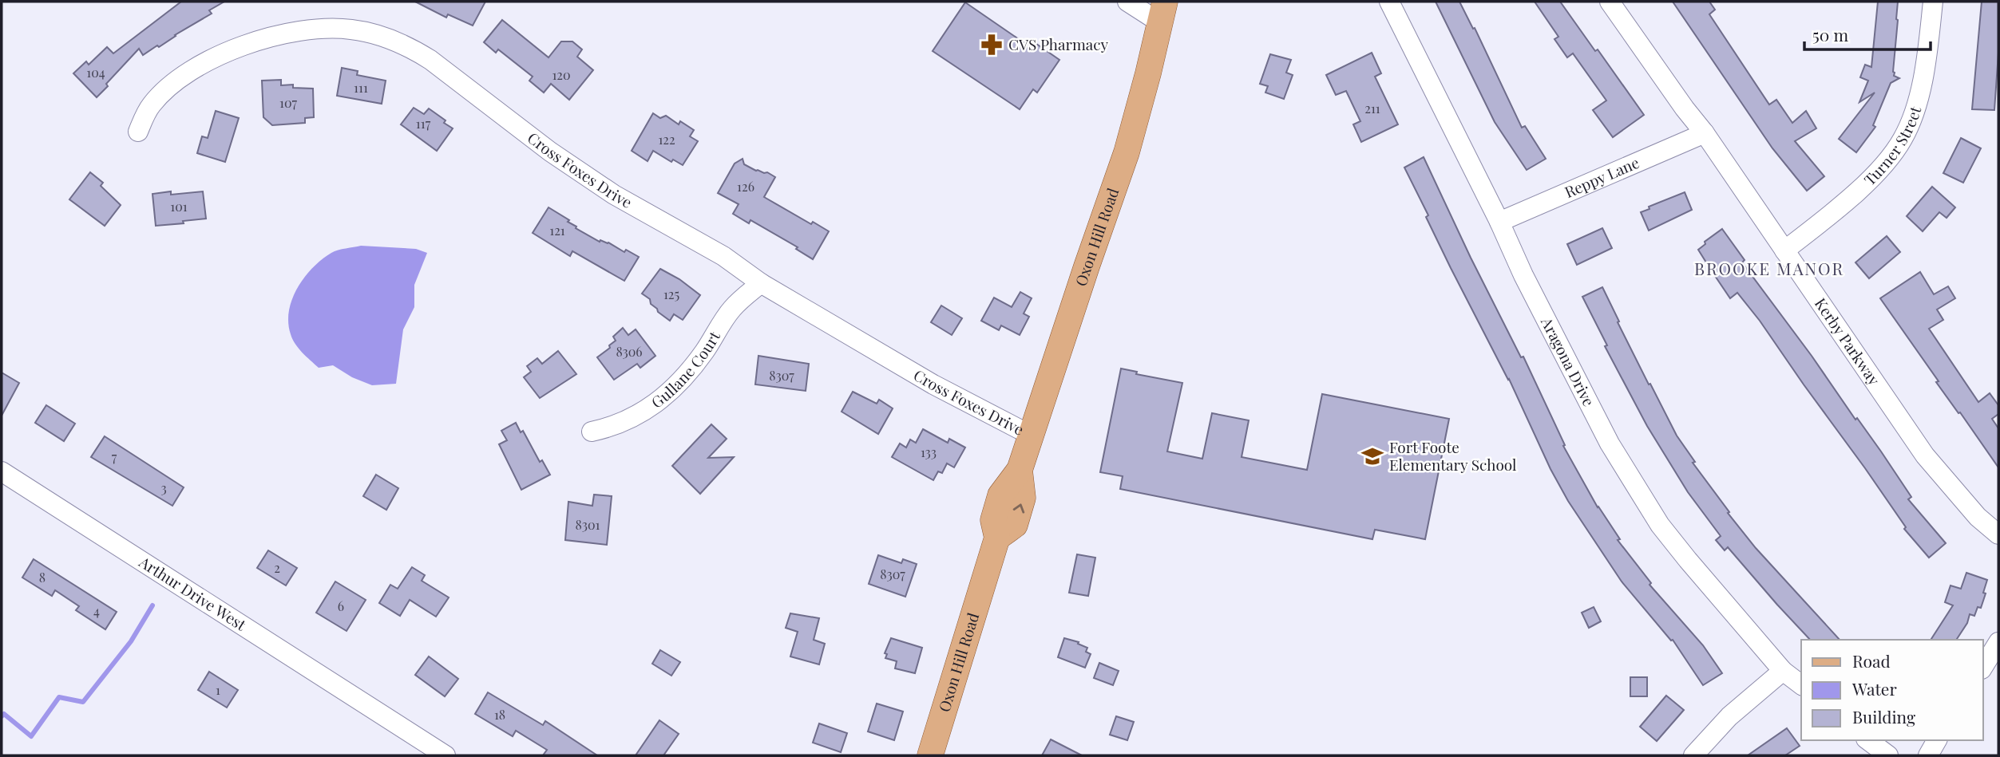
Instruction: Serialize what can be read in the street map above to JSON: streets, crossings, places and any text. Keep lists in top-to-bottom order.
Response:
{
  "streets": {
    "main road": ["Oxon Hill Road"],
    "street": [
      "Turner Street",
      "Cross Foxes Drive",
      "Reppy Lane",
      "Kerby Parkway",
      "Aragona Drive",
      "Gullane Court",
      "Arthur Drive West"
    ]
  },
  "crossings": [
    ["Turner Street", "Kerby Parkway"],
    ["Cross Foxes Drive", "Oxon Hill Road"],
    ["Cross Foxes Drive", "Gullane Court"],
    ["Reppy Lane", "Kerby Parkway"],
    ["Reppy Lane", "Aragona Drive"]
  ],
  "districts": ["BROOKE MANOR"],
  "places": {
    "pharmacy": ["CVS Pharmacy"],
    "school or university": ["Fort Foote Elementary School"]
  },
  "house_numbers": [
    "104",
    "120",
    "111",
    "107",
    "211",
    "117",
    "122",
    "126",
    "101",
    "121",
    "125",
    "8306",
    "8307",
    "133",
    "7",
    "3",
    "8301",
    "2",
    "8307",
    "8",
    "6",
    "4",
    "1",
    "18"
  ],
  "legend": ["Road", "Water", "Building"],
  "scale_bar": "50 m"
}
